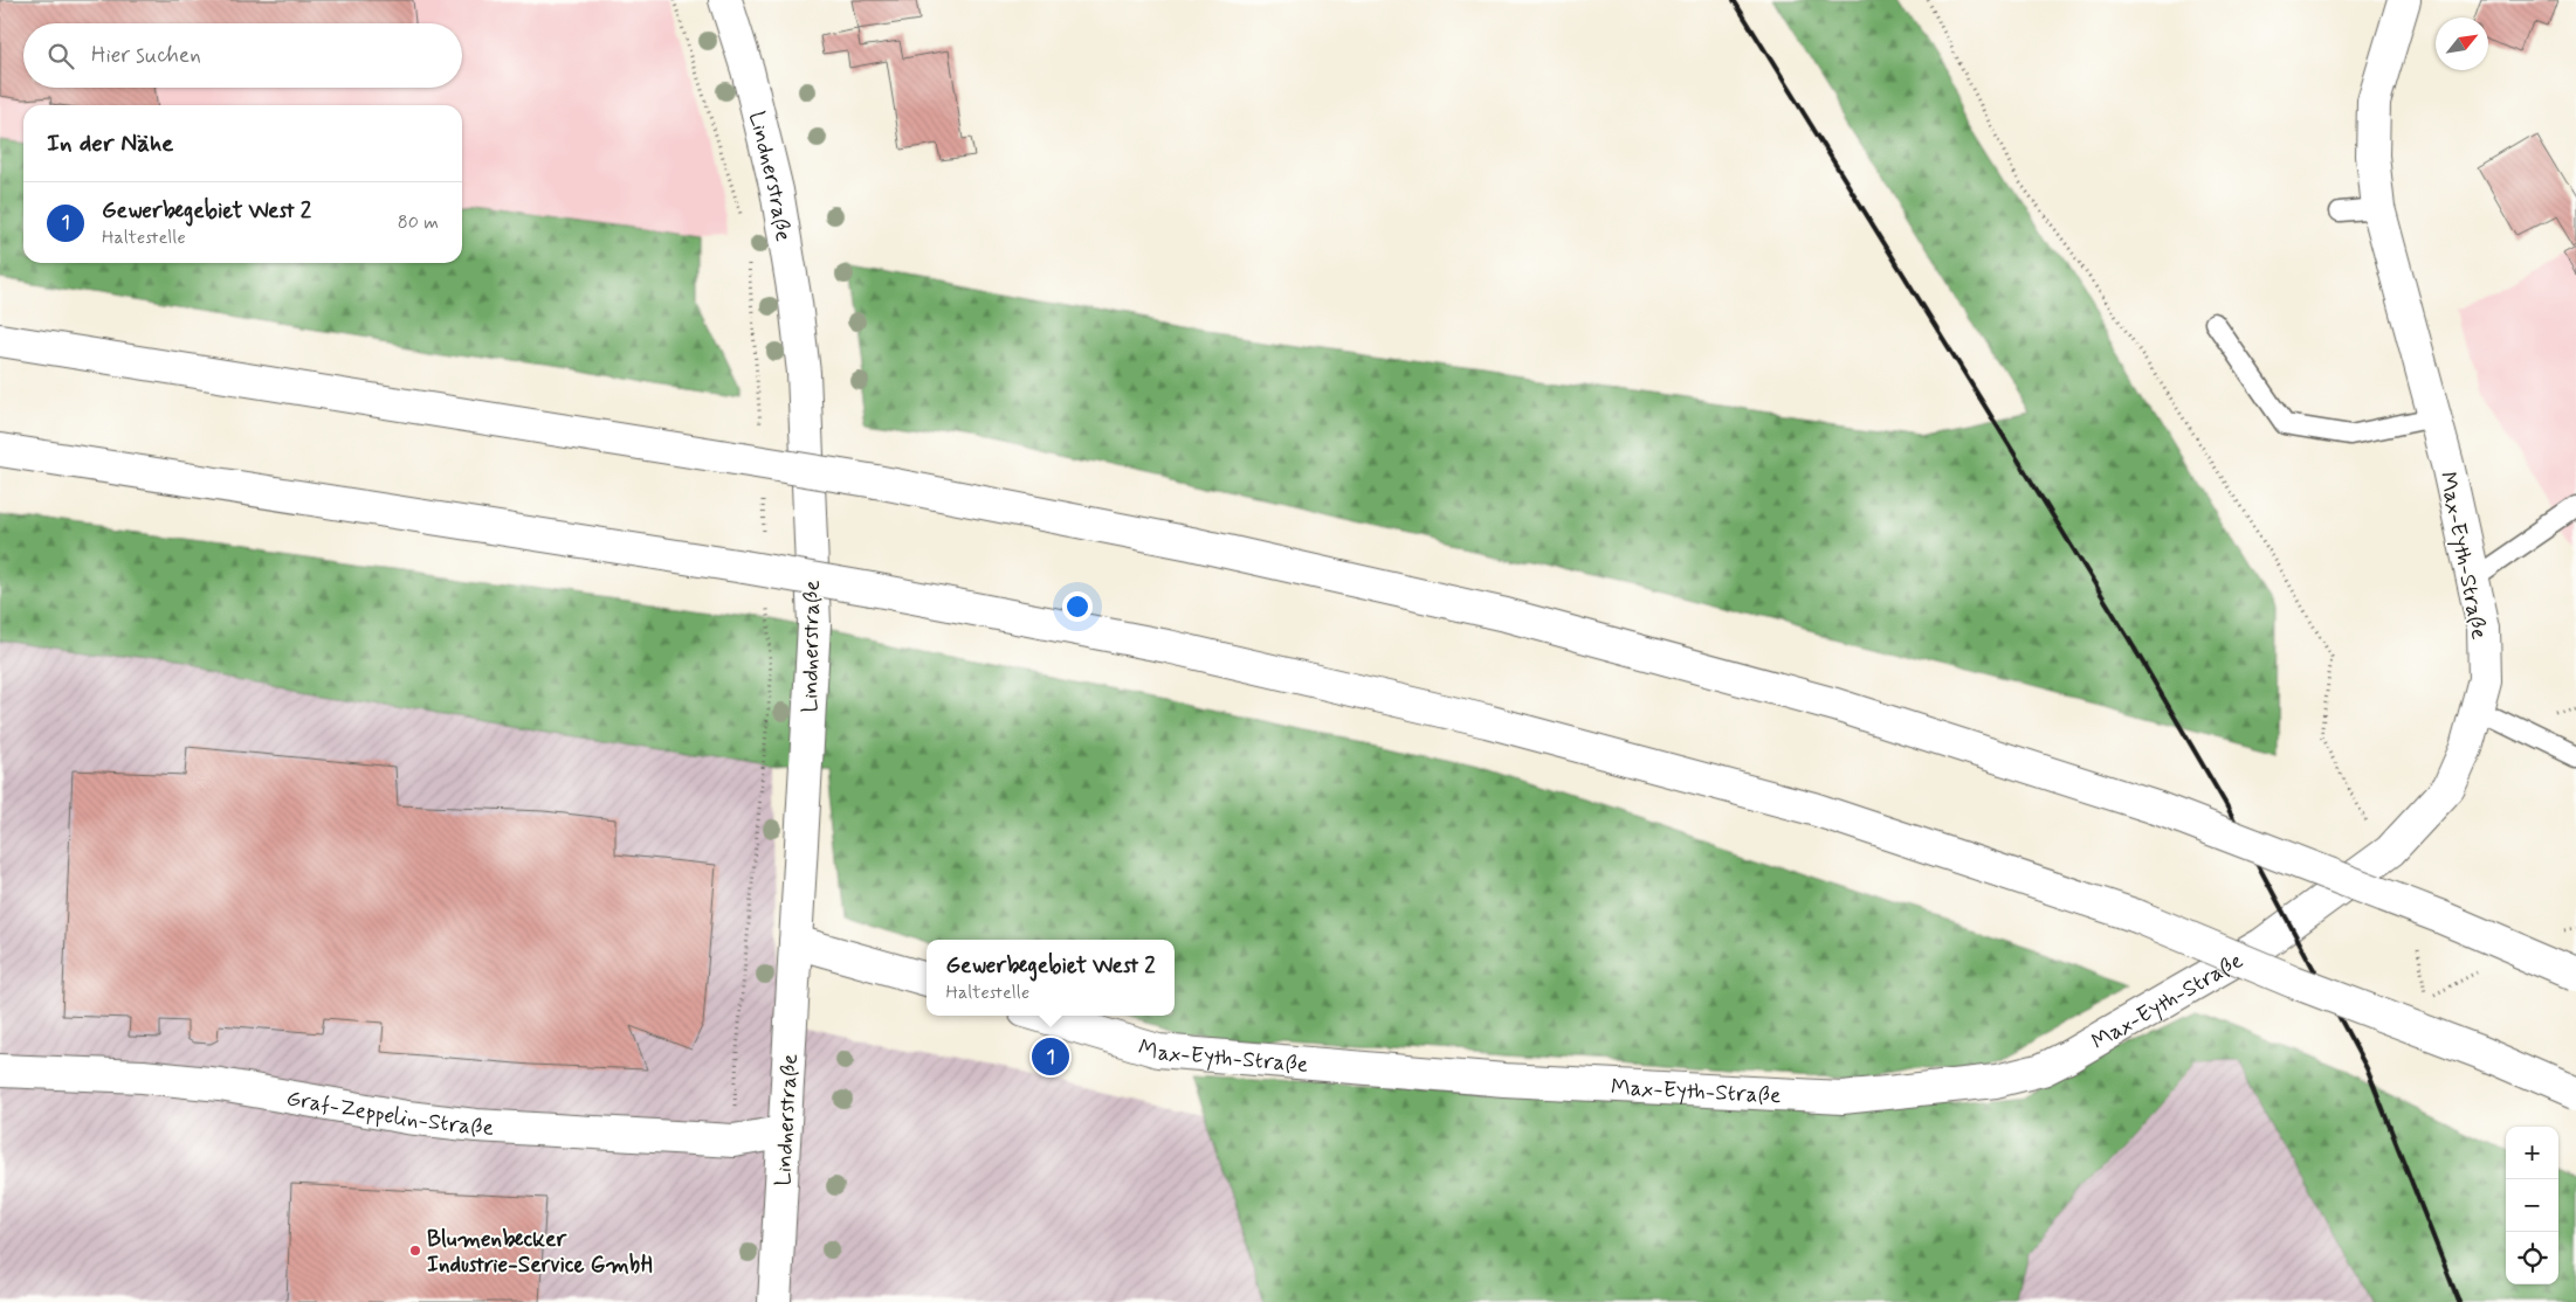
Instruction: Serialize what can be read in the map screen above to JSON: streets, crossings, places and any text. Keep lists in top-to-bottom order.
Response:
{
  "streets": {
    "main road": ["Lindnerstraße", "Max-Eyth-Straße", "Graf-Zeppelin-Straße"]
  },
  "crossings": [
    ["Lindnerstraße", "Graf-Zeppelin-Straße"]
  ],
  "places": ["Blumenbecker Industrie-Service GmbH"],
  "north": "top right",
  "page": {
    "search": "Hier suchen",
    "heading": "In der Nähe",
    "list": [
      {
        "mark": "1",
        "name": "Gewerbegebiet West 2",
        "note": "Haltestelle",
        "value": "80 m"
      }
    ],
    "popup": ["Gewerbegebiet West 2", "Haltestelle"],
    "pins": "1",
    "map_buttons": ["+", "−"]
  }
}
